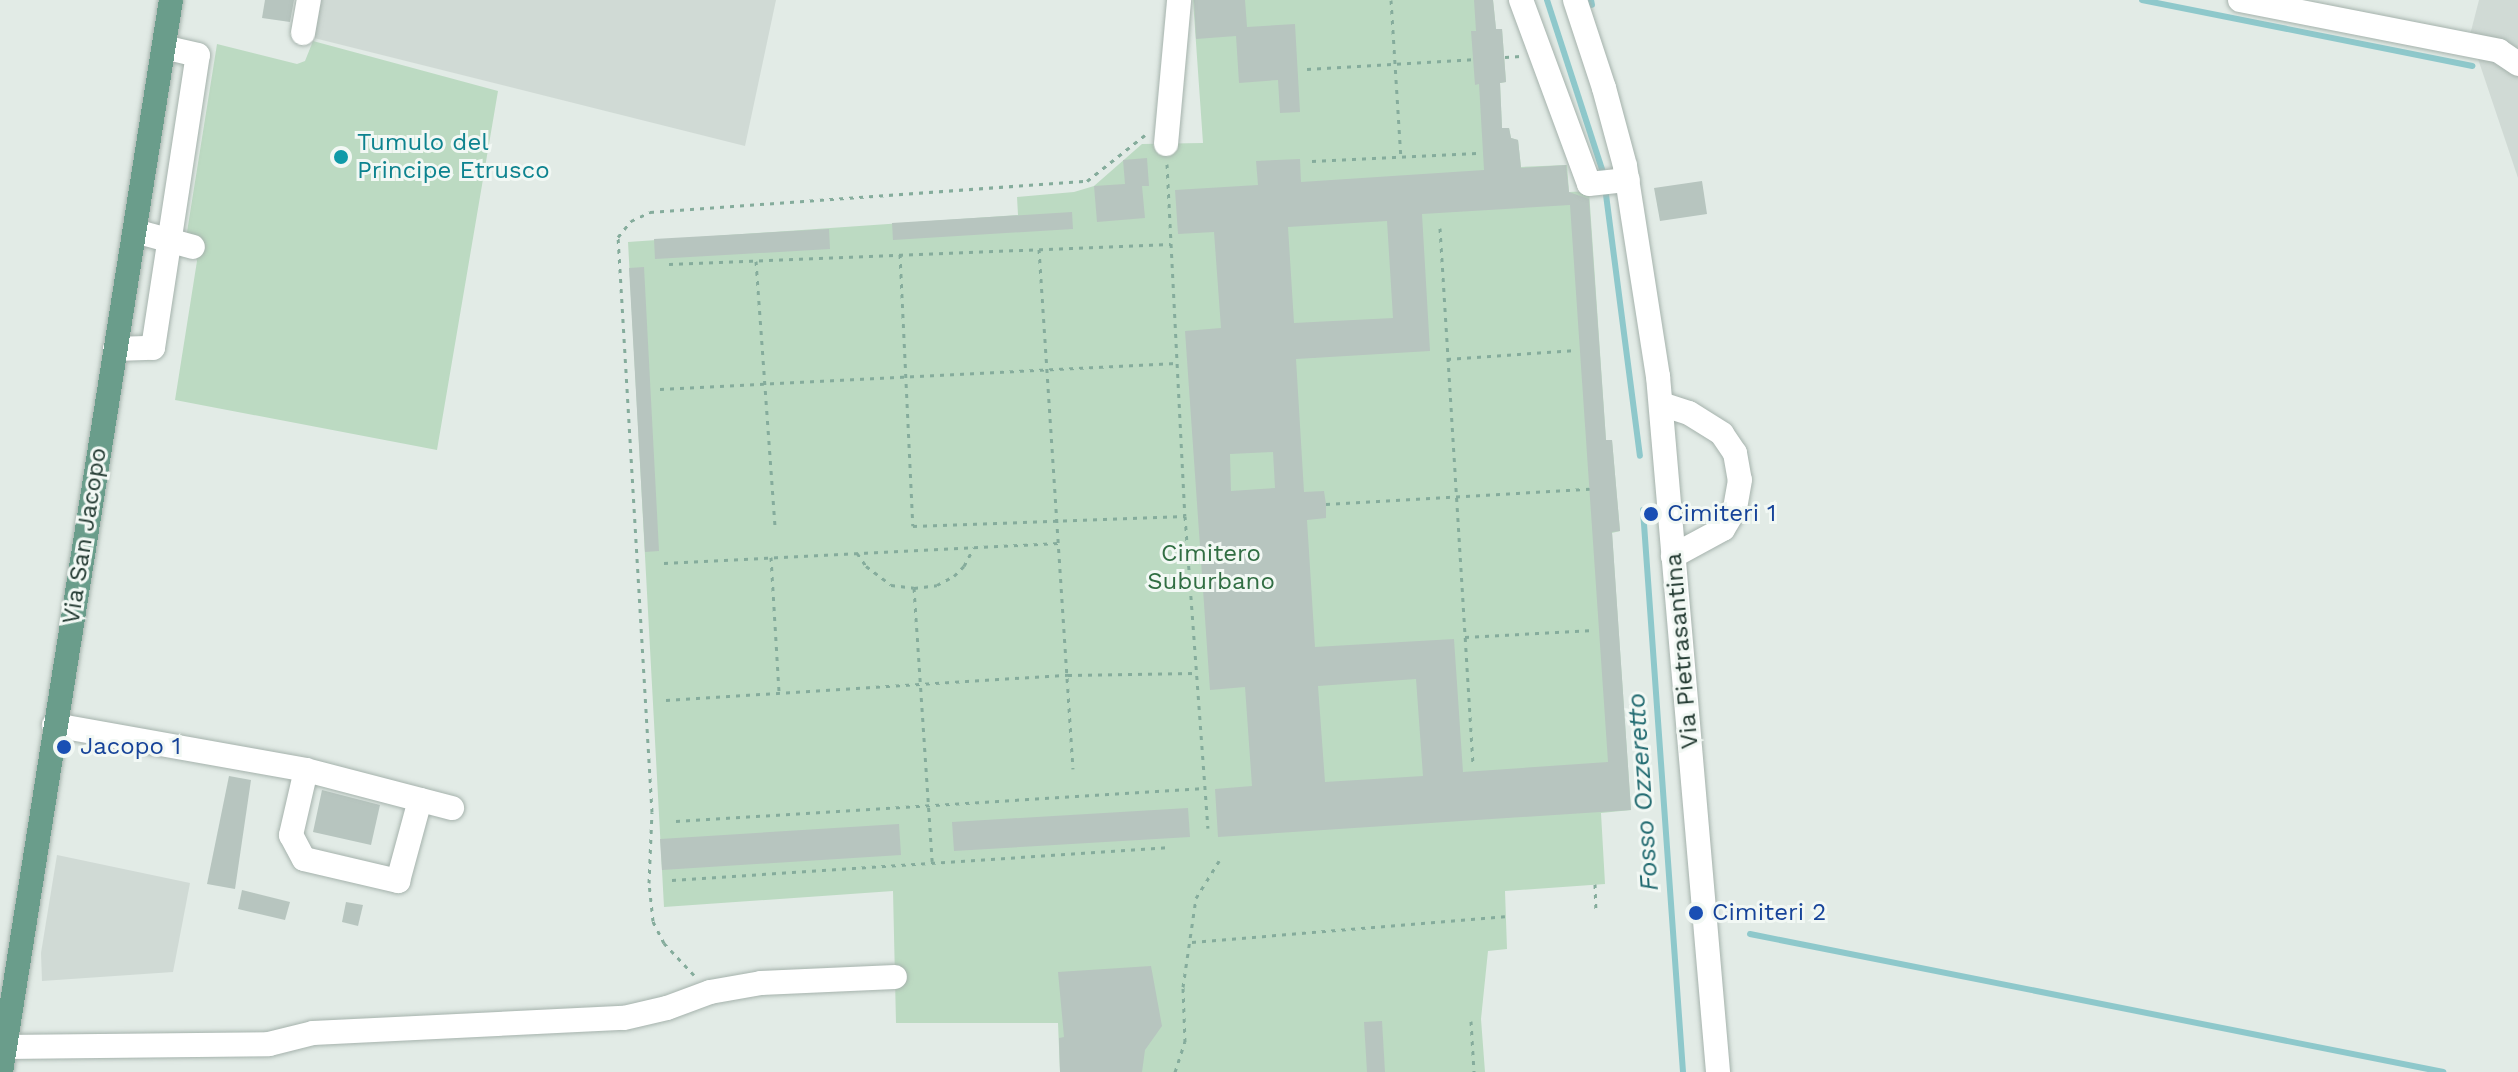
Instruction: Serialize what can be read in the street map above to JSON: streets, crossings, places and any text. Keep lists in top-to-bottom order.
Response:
{
  "streets": {
    "main road": ["Via San Jacopo"],
    "street": ["Via Pietrasantina"]
  },
  "water": ["Fosso Ozzeretto"],
  "parks": ["Cimitero Suburbano"],
  "places": [
    "Tumulo del Principe Etrusco",
    "Cimiteri 1",
    "Jacopo 1",
    "Cimiteri 2"
  ]
}
